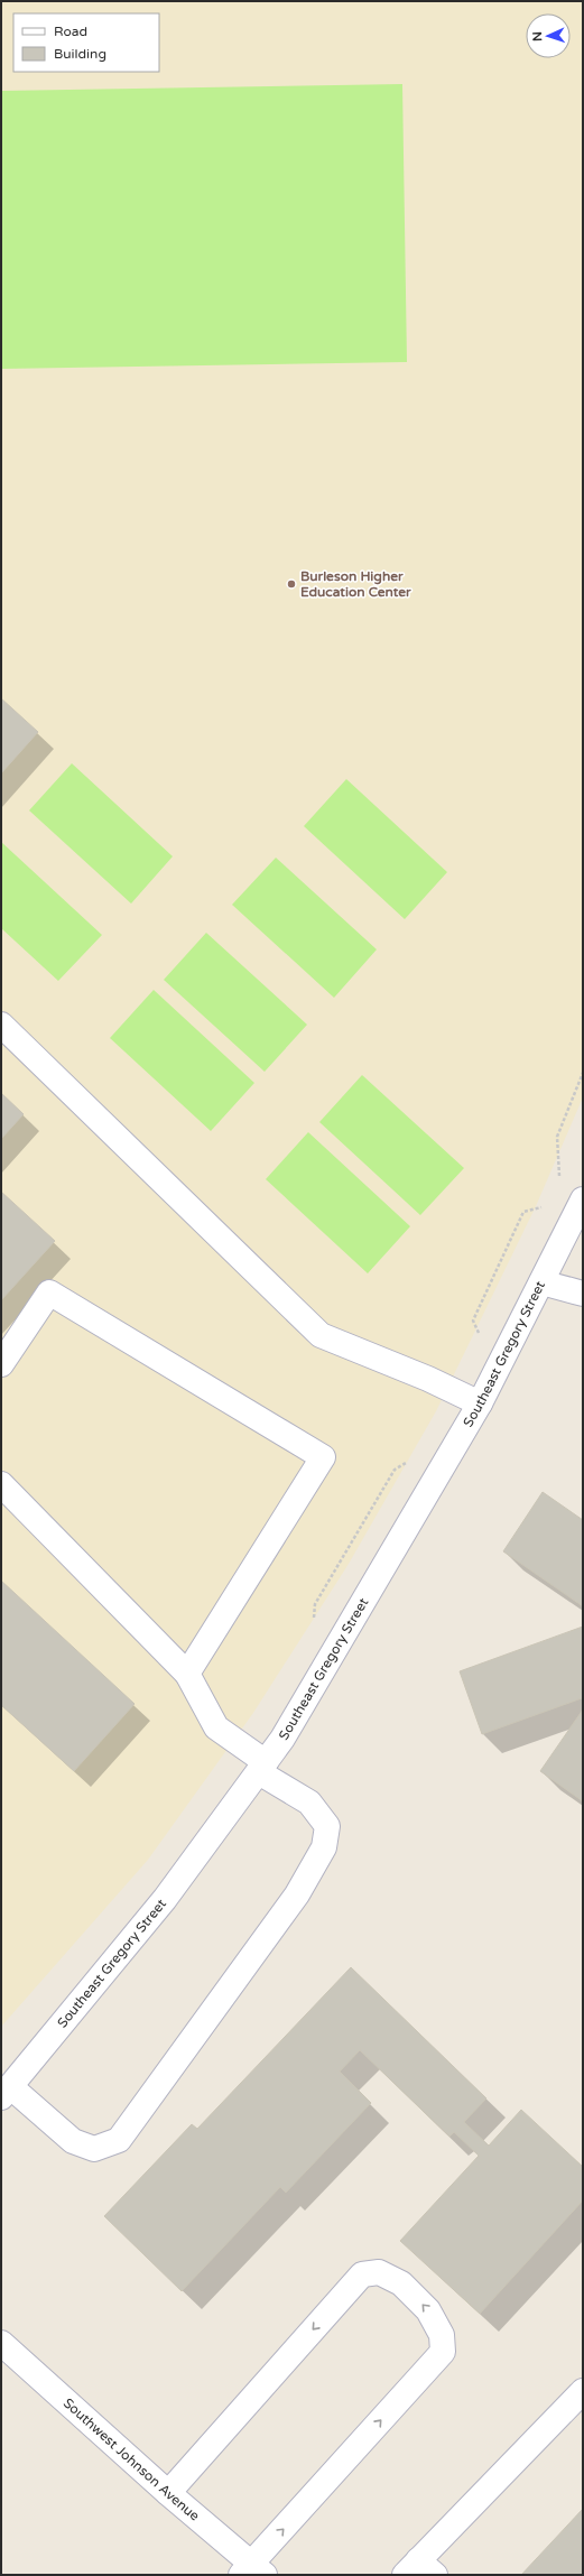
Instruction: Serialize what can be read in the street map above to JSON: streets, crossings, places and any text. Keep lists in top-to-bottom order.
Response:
{
  "streets": {
    "street": ["Southeast Gregory Street", "Southwest Johnson Avenue"]
  },
  "places": ["Burleson Higher Education Center"],
  "legend": ["Road", "Building"],
  "north": "left"
}
